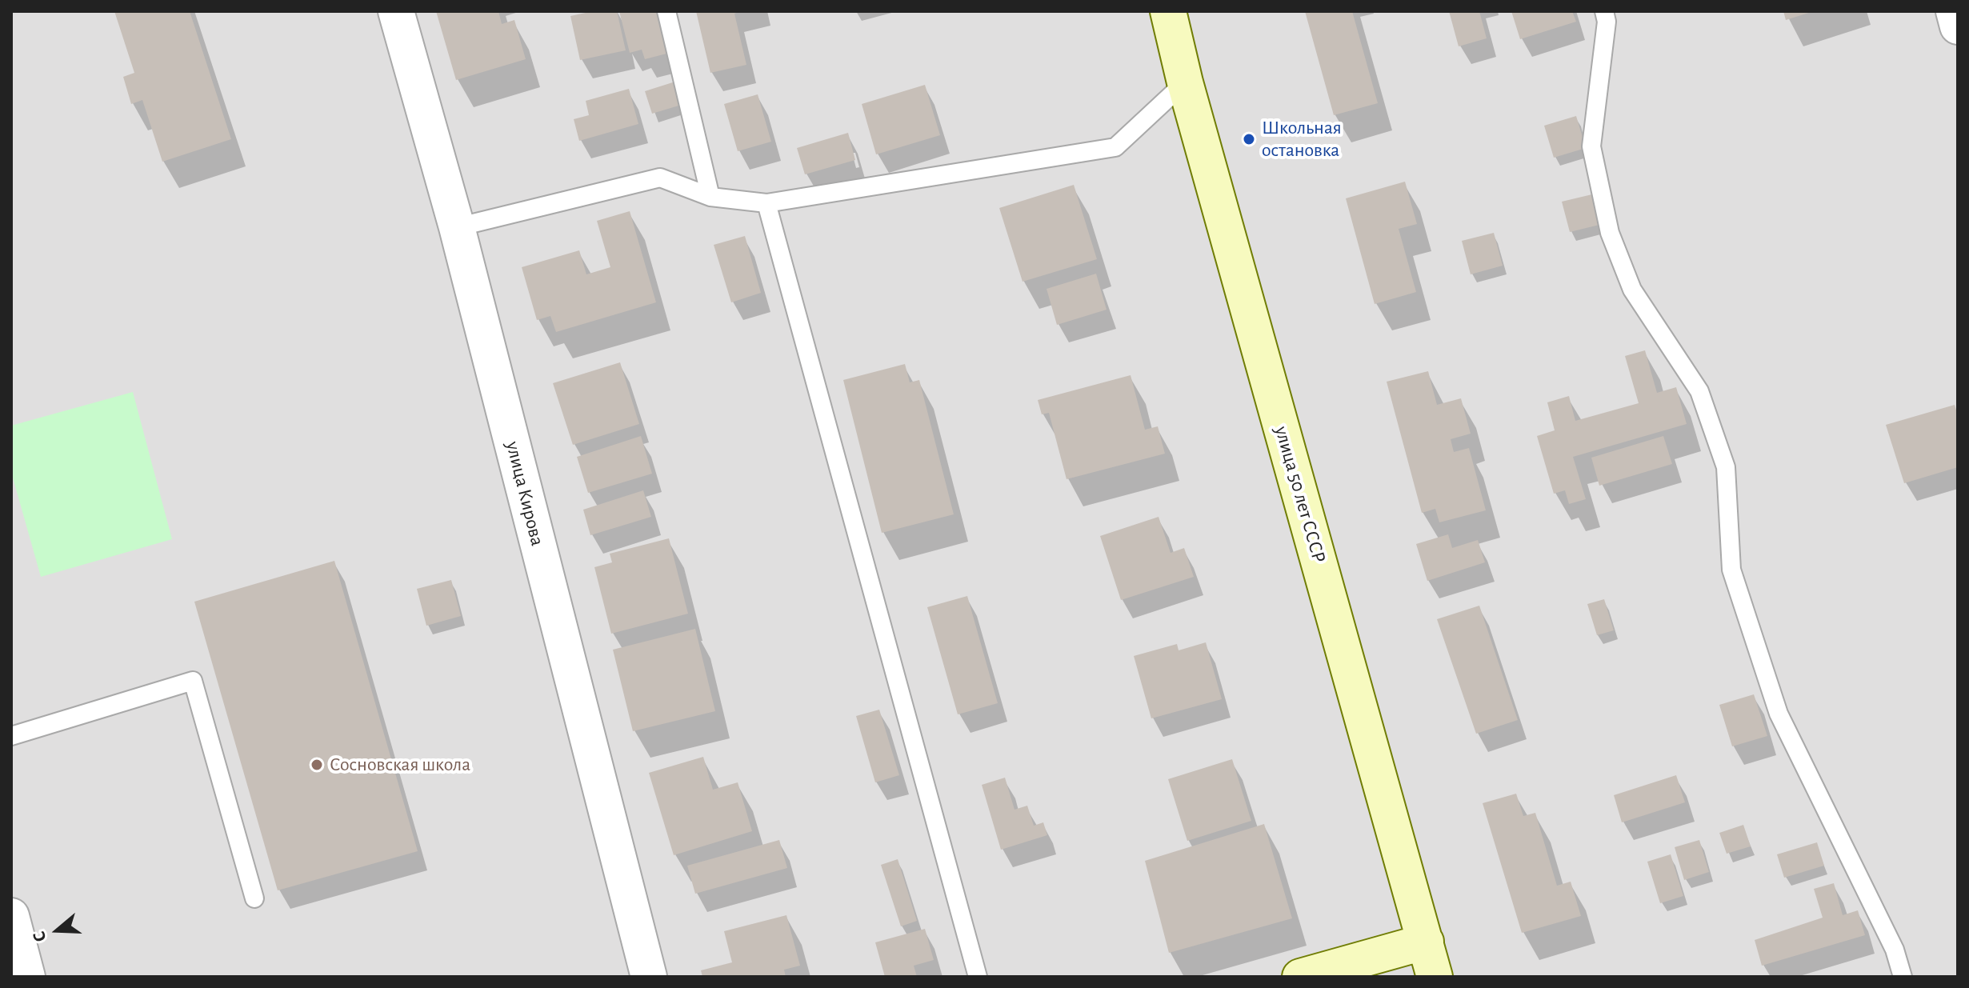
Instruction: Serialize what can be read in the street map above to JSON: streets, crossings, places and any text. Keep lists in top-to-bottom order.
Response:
{
  "streets": {
    "street": ["улица Кирова", "улица 50 лет СССР"]
  },
  "places": ["Школьная остановка", "Сосновская школа"],
  "north": "left"
}
